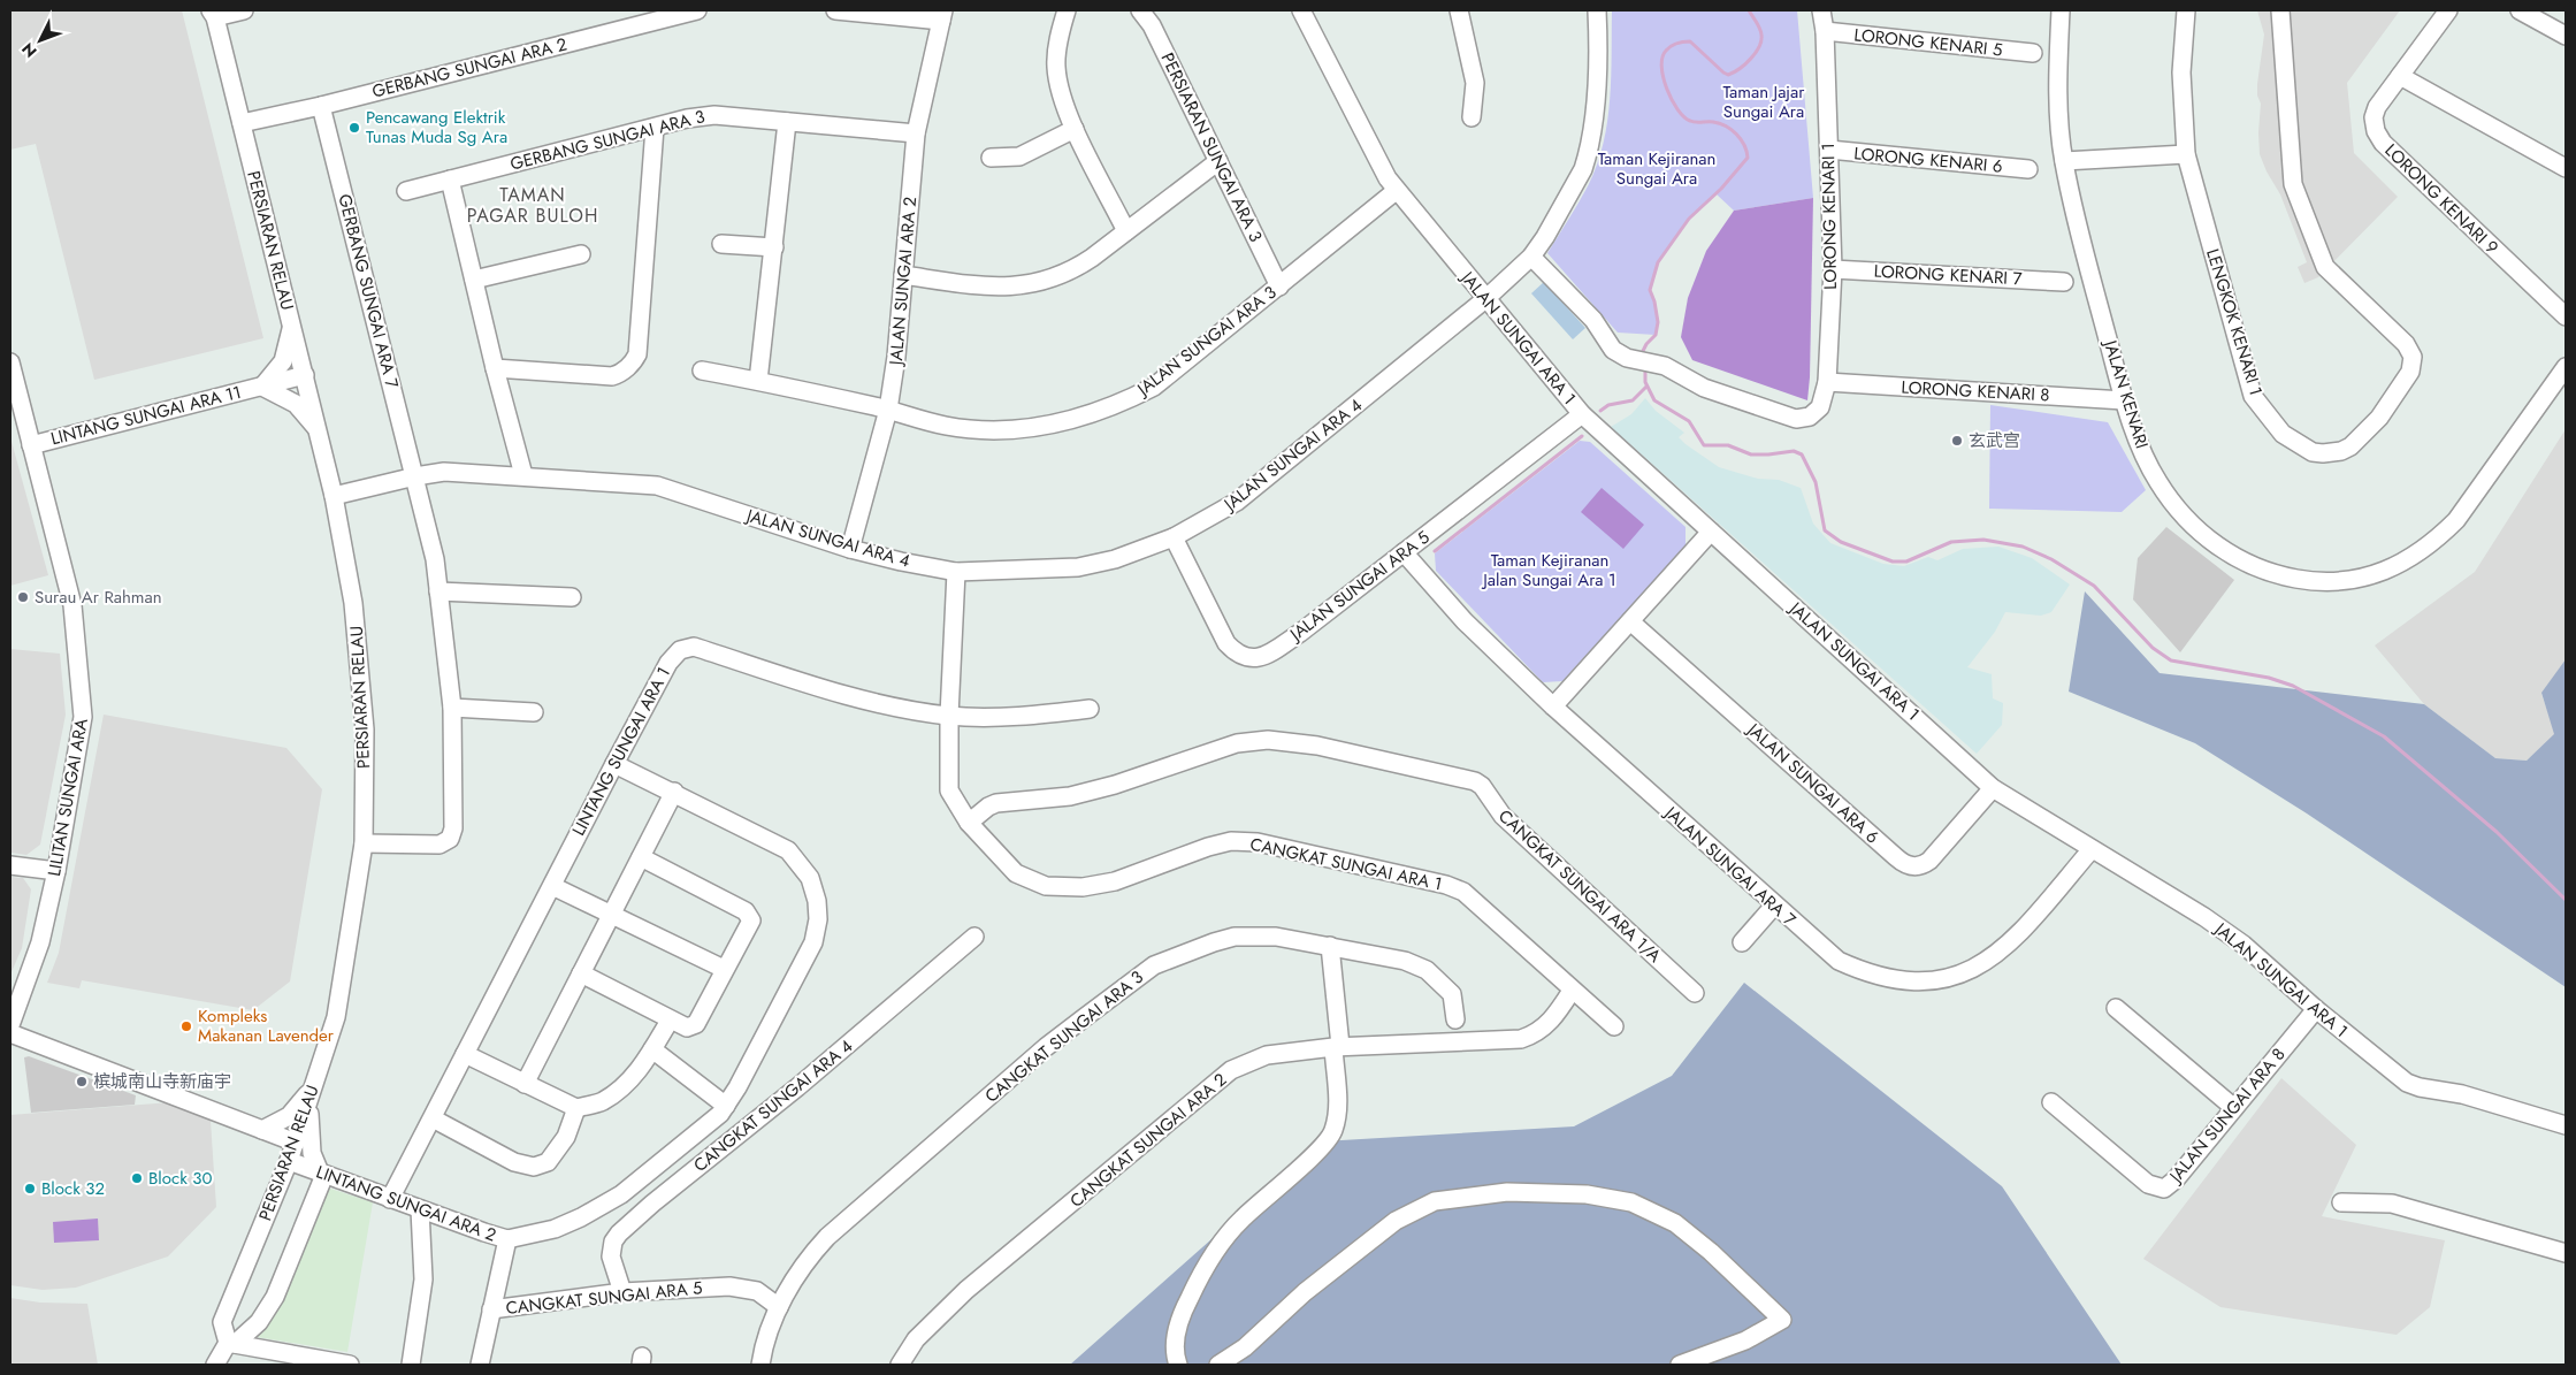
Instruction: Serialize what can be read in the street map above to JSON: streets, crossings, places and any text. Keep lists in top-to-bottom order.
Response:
{
  "streets": {
    "street": [
      "LORONG KENARI 5",
      "GERBANG SUNGAI ARA 2",
      "GERBANG SUNGAI ARA 3",
      "PERSIARAN SUNGAI ARA 3",
      "LORONG KENARI 6",
      "LORONG KENARI 9",
      "LORONG KENARI 1",
      "PERSIARAN RELAU",
      "LORONG KENARI 7",
      "JALAN SUNGAI ARA 2",
      "GERBANG SUNGAI ARA 7",
      "LENGKOK KENARI 1",
      "JALAN SUNGAI ARA 1",
      "JALAN SUNGAI ARA 3",
      "LORONG KENARI 8",
      "JALAN KENARI",
      "LINTANG SUNGAI ARA 11",
      "JALAN SUNGAI ARA 4",
      "JALAN SUNGAI ARA 5",
      "LINTANG SUNGAI ARA 1",
      "JALAN SUNGAI ARA 6",
      "LILITAN SUNGAI ARA",
      "CANGKAT SUNGAI ARA 1",
      "JALAN SUNGAI ARA 7",
      "CANGKAT SUNGAI ARA 1/A",
      "CANGKAT SUNGAI ARA 3",
      "CANGKAT SUNGAI ARA 4",
      "JALAN SUNGAI ARA 8",
      "CANGKAT SUNGAI ARA 2",
      "LINTANG SUNGAI ARA 2",
      "CANGKAT SUNGAI ARA 5"
    ]
  },
  "crossings": [
    ["LORONG KENARI 5", "LORONG KENARI 1"],
    ["GERBANG SUNGAI ARA 2", "PERSIARAN RELAU"],
    ["GERBANG SUNGAI ARA 2", "GERBANG SUNGAI ARA 7"],
    ["GERBANG SUNGAI ARA 3", "JALAN SUNGAI ARA 2"],
    ["PERSIARAN SUNGAI ARA 3", "JALAN SUNGAI ARA 3"],
    ["LORONG KENARI 6", "LORONG KENARI 1"],
    ["LORONG KENARI 1", "LORONG KENARI 7"],
    ["LORONG KENARI 1", "LORONG KENARI 8"],
    ["LORONG KENARI 1", "JALAN SUNGAI ARA 4"],
    ["PERSIARAN RELAU", "GERBANG SUNGAI ARA 7"],
    ["PERSIARAN RELAU", "LINTANG SUNGAI ARA 11"],
    ["PERSIARAN RELAU", "JALAN SUNGAI ARA 4"],
    ["PERSIARAN RELAU", "LINTANG SUNGAI ARA 2"],
    ["JALAN SUNGAI ARA 2", "JALAN SUNGAI ARA 3"],
    ["JALAN SUNGAI ARA 2", "JALAN SUNGAI ARA 4"],
    ["GERBANG SUNGAI ARA 7", "JALAN SUNGAI ARA 4"],
    ["JALAN SUNGAI ARA 1", "JALAN SUNGAI ARA 3"],
    ["JALAN SUNGAI ARA 1", "JALAN SUNGAI ARA 4"],
    ["JALAN SUNGAI ARA 1", "JALAN SUNGAI ARA 5"],
    ["JALAN SUNGAI ARA 1", "JALAN SUNGAI ARA 6"],
    ["JALAN SUNGAI ARA 1", "JALAN SUNGAI ARA 7"],
    ["JALAN SUNGAI ARA 1", "JALAN SUNGAI ARA 8"],
    ["LORONG KENARI 8", "JALAN KENARI"],
    ["LINTANG SUNGAI ARA 11", "LILITAN SUNGAI ARA"],
    ["JALAN SUNGAI ARA 4", "JALAN SUNGAI ARA 5"],
    ["JALAN SUNGAI ARA 4", "CANGKAT SUNGAI ARA 1"],
    ["JALAN SUNGAI ARA 5", "JALAN SUNGAI ARA 7"],
    ["LINTANG SUNGAI ARA 1", "CANGKAT SUNGAI ARA 1"],
    ["LINTANG SUNGAI ARA 1", "LINTANG SUNGAI ARA 2"],
    ["CANGKAT SUNGAI ARA 1", "CANGKAT SUNGAI ARA 1/A"],
    ["CANGKAT SUNGAI ARA 1", "CANGKAT SUNGAI ARA 2"],
    ["CANGKAT SUNGAI ARA 3", "CANGKAT SUNGAI ARA 5"],
    ["CANGKAT SUNGAI ARA 4", "CANGKAT SUNGAI ARA 5"]
  ],
  "districts": ["TAMAN PAGAR BULOH"],
  "parks": ["Taman Jajar Sungai Ara", "Taman Kejiranan Sungai Ara", "Taman Kejiranan Jalan Sungai Ara 1"],
  "places": [
    "Pencawang Elektrik Tunas Muda Sg Ara",
    "玄武宫",
    "Surau Ar Rahman",
    "Kompleks Makanan Lavender",
    "槟城南山寺新庙宇",
    "Block 30",
    "Block 32"
  ],
  "north": "bottom left"
}
